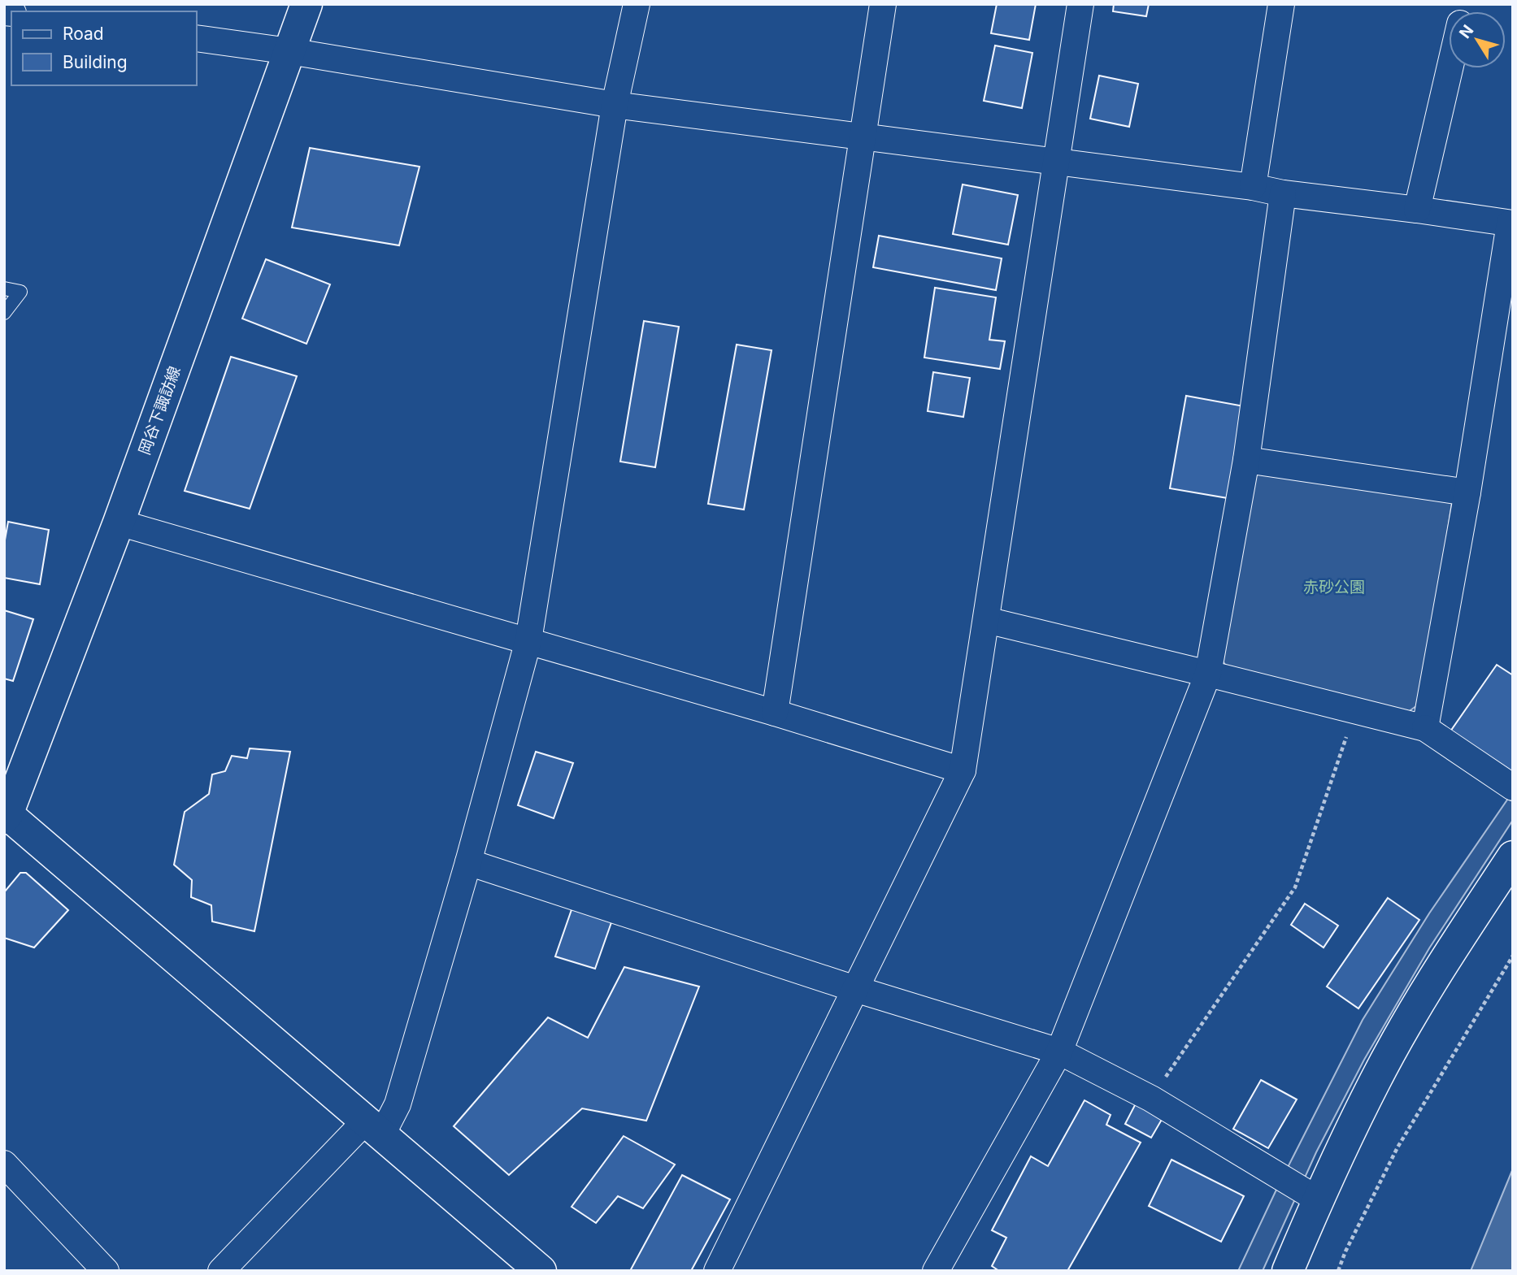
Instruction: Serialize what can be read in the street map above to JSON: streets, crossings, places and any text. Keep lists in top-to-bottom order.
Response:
{
  "streets": {
    "street": ["岡谷下諏訪線"]
  },
  "parks": ["赤砂公園"],
  "legend": ["Road", "Building"],
  "north": "top left"
}
